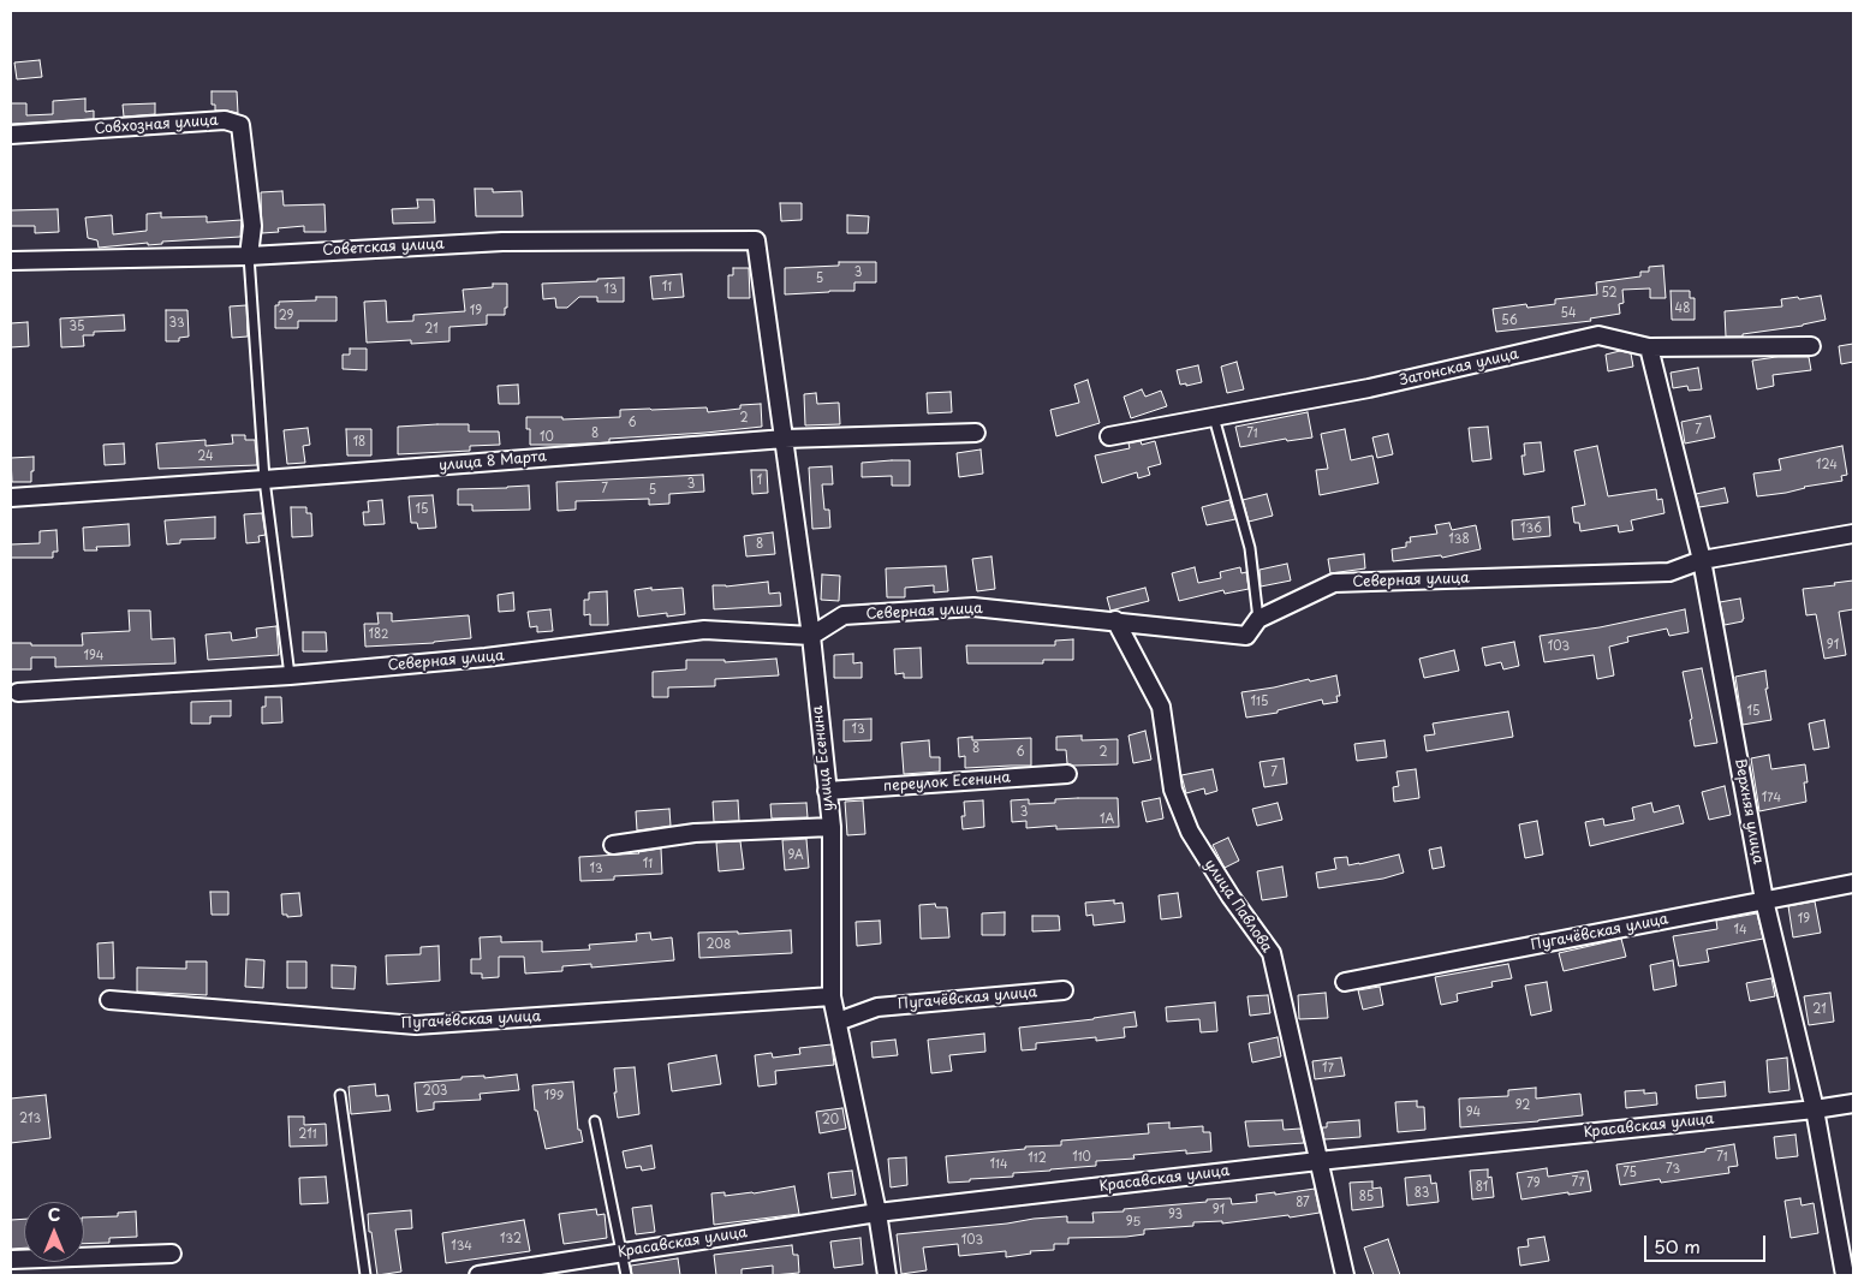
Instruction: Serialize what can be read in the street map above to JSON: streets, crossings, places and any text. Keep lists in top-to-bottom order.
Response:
{
  "streets": {
    "street": [
      "Совхозная улица",
      "Советская улица",
      "Затонская улица",
      "улица 8 Марта",
      "Северная улица",
      "улица Есенина",
      "переулок Есенина",
      "Верхняя улица",
      "улица Павлова",
      "Пугачёвская улица",
      "Красавская улица"
    ]
  },
  "crossings": [
    ["Совхозная улица", "Советская улица"],
    ["Советская улица", "улица Есенина"],
    ["Затонская улица", "Верхняя улица"],
    ["улица 8 Марта", "улица Есенина"],
    ["Северная улица", "улица Есенина"],
    ["Северная улица", "Верхняя улица"],
    ["Северная улица", "улица Павлова"],
    ["улица Есенина", "переулок Есенина"],
    ["улица Есенина", "Пугачёвская улица"],
    ["улица Есенина", "Красавская улица"],
    ["Верхняя улица", "Пугачёвская улица"],
    ["Верхняя улица", "Красавская улица"],
    ["улица Павлова", "Красавская улица"]
  ],
  "house_numbers": [
    "3",
    "5",
    "11",
    "13",
    "52",
    "48",
    "19",
    "54",
    "29",
    "56",
    "33",
    "35",
    "21",
    "2",
    "6",
    "7",
    "8",
    "71",
    "10",
    "18",
    "24",
    "124",
    "1",
    "3",
    "7",
    "5",
    "15",
    "136",
    "138",
    "8",
    "182",
    "91",
    "103",
    "194",
    "115",
    "15",
    "13",
    "8",
    "6",
    "2",
    "7",
    "174",
    "3",
    "1А",
    "9А",
    "11",
    "13",
    "19",
    "14",
    "208",
    "21",
    "17",
    "203",
    "199",
    "92",
    "94",
    "213",
    "20",
    "211",
    "110",
    "71",
    "112",
    "114",
    "73",
    "75",
    "77",
    "79",
    "81",
    "83",
    "85",
    "87",
    "91",
    "93",
    "95",
    "132",
    "103",
    "134"
  ],
  "scale_bar": "50 m",
  "north": "top"
}
